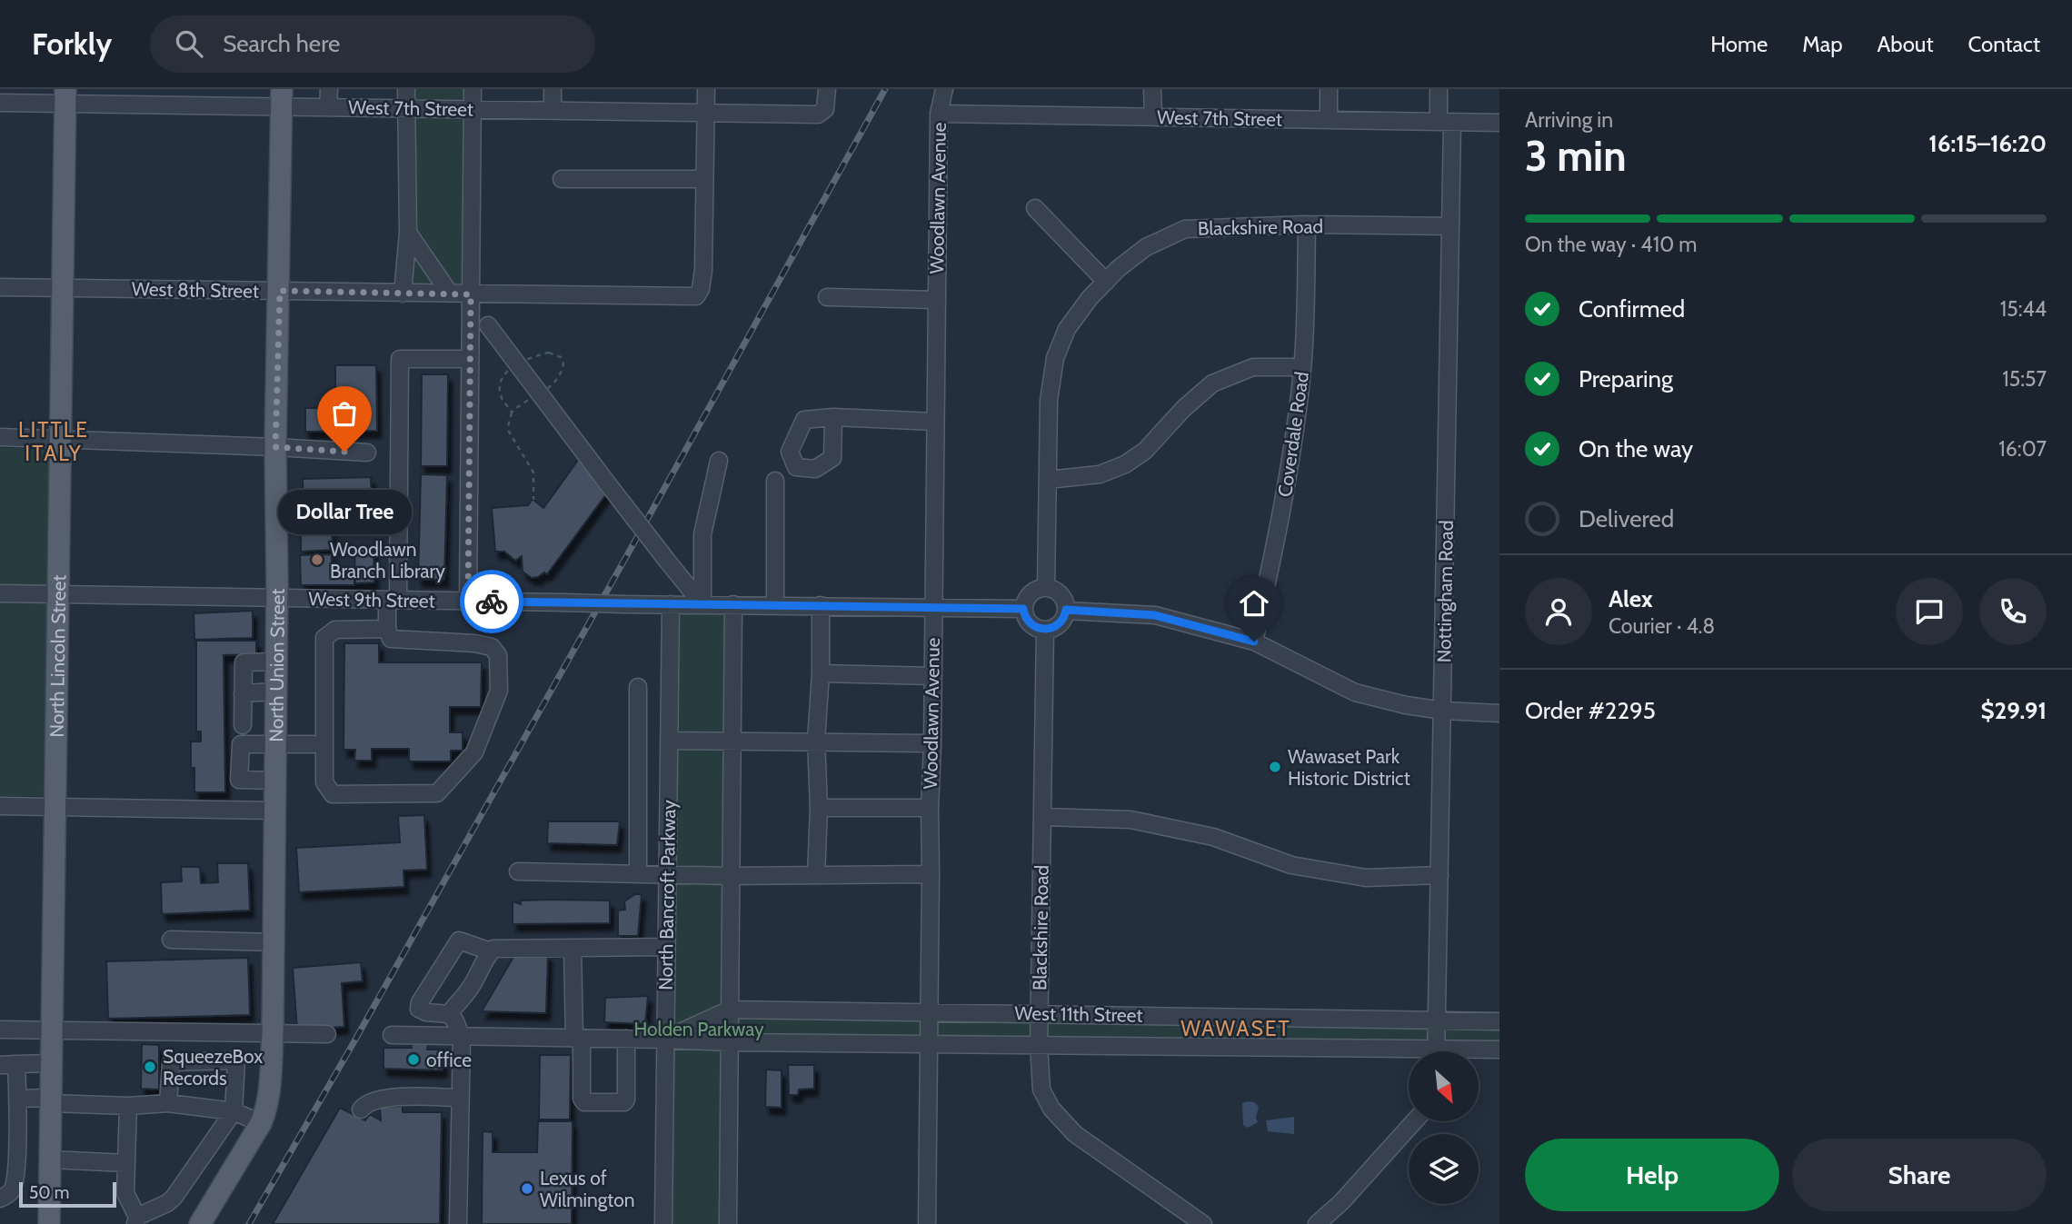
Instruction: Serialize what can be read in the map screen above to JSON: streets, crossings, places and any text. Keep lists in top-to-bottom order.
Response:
{
  "streets": {
    "main road": ["North Lincoln Street", "North Union Street"],
    "street": [
      "West 7th Street",
      "Woodlawn Avenue",
      "Blackshire Road",
      "West 8th Street",
      "Coverdale Road",
      "Nottingham Road",
      "West 9th Street",
      "North Bancroft Parkway",
      "West 11th Street"
    ]
  },
  "crossings": [
    ["West 7th Street", "Woodlawn Avenue"],
    ["West 7th Street", "Nottingham Road"],
    ["West 7th Street", "North Lincoln Street"],
    ["West 7th Street", "North Union Street"],
    ["Woodlawn Avenue", "West 9th Street"],
    ["Woodlawn Avenue", "West 11th Street"],
    ["Blackshire Road", "Coverdale Road"],
    ["Blackshire Road", "Nottingham Road"],
    ["Blackshire Road", "West 9th Street"],
    ["Blackshire Road", "West 11th Street"],
    ["West 8th Street", "North Lincoln Street"],
    ["West 8th Street", "North Union Street"],
    ["Nottingham Road", "West 11th Street"],
    ["West 9th Street", "North Lincoln Street"],
    ["West 9th Street", "North Union Street"],
    ["West 9th Street", "North Bancroft Parkway"],
    ["North Bancroft Parkway", "West 11th Street"]
  ],
  "districts": ["LITTLE ITALY", "WAWASET"],
  "parks": ["Holden Parkway"],
  "places": [
    "Dollar Tree",
    "Woodlawn Branch Library",
    "Wawaset Park Historic District",
    "office",
    "SqueezeBox Records",
    "Lexus of Wilmington"
  ],
  "scale_bar": "50 m",
  "north": "bottom right",
  "page": {
    "header": "Forkly",
    "search": "Search here",
    "nav": [
      "Home",
      "Map",
      "About",
      "Contact"
    ],
    "heading": ["3 min", "Arriving in", "16:15–16:20"],
    "panel": [
      "Alex",
      "Courier · 4.8",
      "Order #2295",
      "$29.91"
    ],
    "bar": "On the way · 410 m",
    "list": [
      ["Confirmed", "15:44"],
      ["Preparing", "15:57"],
      ["On the way", "16:07"],
      "Delivered"
    ],
    "bubble": "Dollar Tree",
    "buttons": ["Help", "Share"],
    "scale": "50 m"
  }
}
